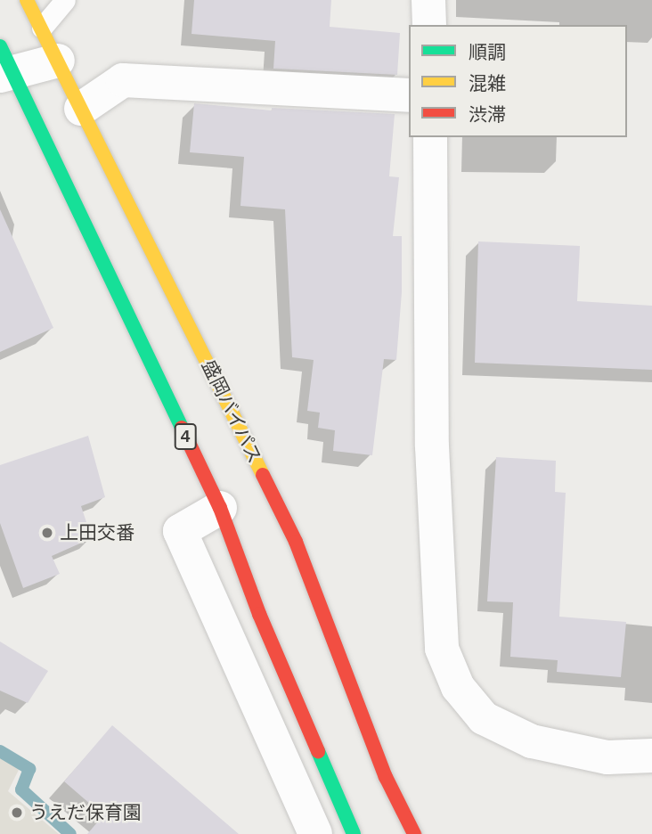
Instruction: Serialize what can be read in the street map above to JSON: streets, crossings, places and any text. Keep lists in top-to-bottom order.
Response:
{
  "streets": {
    "highway": ["盛岡バイパス", "4"]
  },
  "places": ["上田交番", "うえだ保育園"],
  "legend": ["順調", "混雑", "渋滞"]
}
